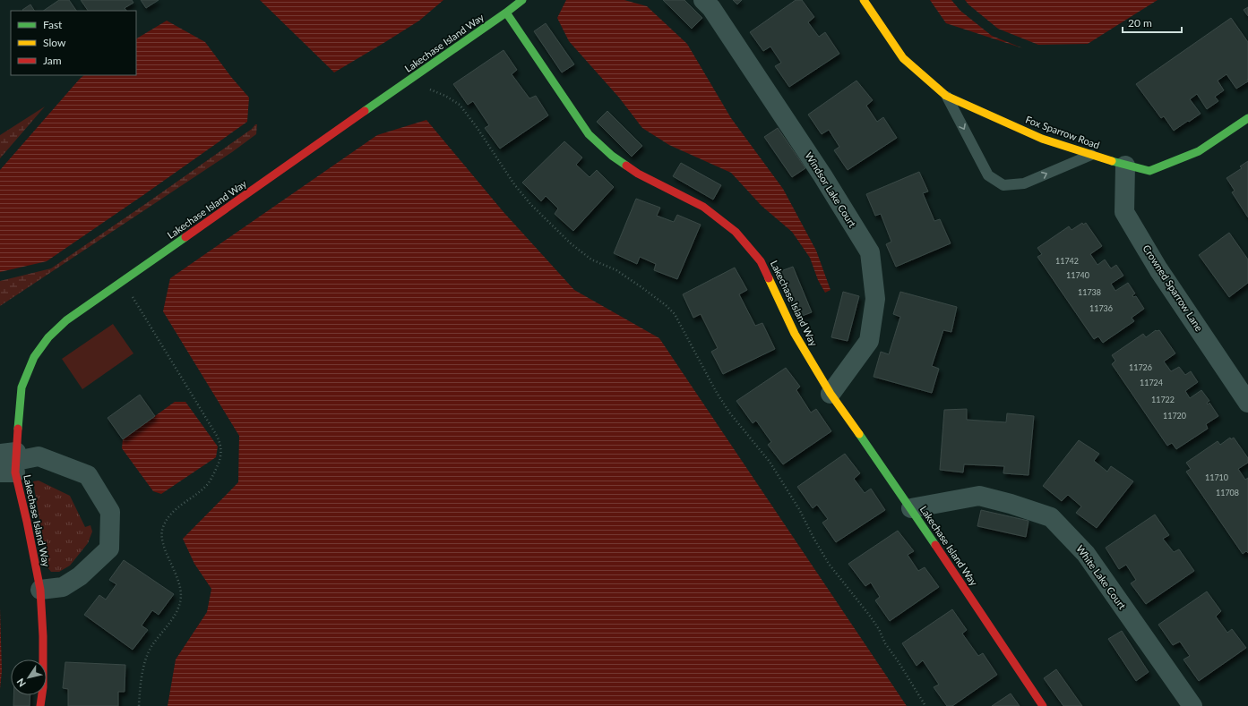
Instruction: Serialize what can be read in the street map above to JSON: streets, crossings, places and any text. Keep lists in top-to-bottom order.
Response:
{
  "streets": {
    "street": [
      "Lakechase Island Way",
      "Fox Sparrow Road",
      "Windsor Lake Court",
      "Crowned Sparrow Lane",
      "White Lake Court"
    ]
  },
  "crossings": [
    ["Lakechase Island Way", "Windsor Lake Court"],
    ["Lakechase Island Way", "White Lake Court"],
    ["Fox Sparrow Road", "Crowned Sparrow Lane"]
  ],
  "house_numbers": [
    "11742",
    "11740",
    "11738",
    "11736",
    "11726",
    "11724",
    "11722",
    "11720",
    "11710",
    "11708"
  ],
  "legend": ["Fast", "Slow", "Jam"],
  "scale_bar": "20 m",
  "north": "bottom left"
}
